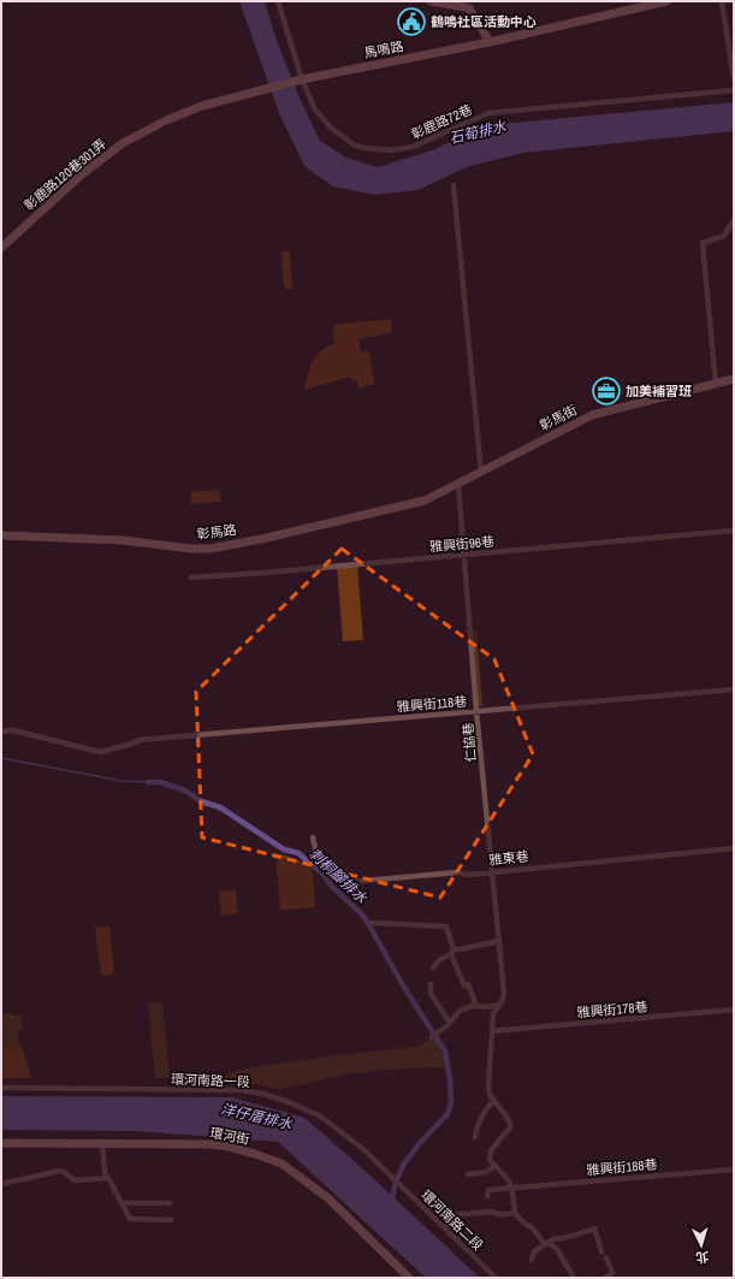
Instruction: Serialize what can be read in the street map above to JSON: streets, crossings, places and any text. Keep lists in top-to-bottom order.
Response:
{
  "streets": {
    "street": [
      "馬鳴路",
      "彰鹿路72巷",
      "彰鹿路120巷301弄",
      "彰馬街",
      "彰馬路",
      "雅興街96巷",
      "雅興街118巷",
      "仁協巷",
      "雅東巷",
      "雅興街178巷",
      "環河南路一段",
      "環河街",
      "雅興街188巷",
      "環河南路二段"
    ]
  },
  "crossings": [
    ["馬鳴路", "彰鹿路72巷"],
    ["馬鳴路", "彰鹿路120巷301弄"],
    ["彰馬街", "彰馬路"],
    ["彰馬街", "仁協巷"],
    ["雅興街96巷", "仁協巷"],
    ["雅興街118巷", "仁協巷"],
    ["仁協巷", "雅東巷"],
    ["仁協巷", "雅興街178巷"],
    ["環河南路一段", "環河南路二段"]
  ],
  "water": ["石筍排水", "刺桐腳排水", "洋仔厝排水"],
  "places": {
    "public building": ["鶴鳴社區活動中心"],
    "office": ["加美補習班"]
  },
  "north": "bottom"
}
